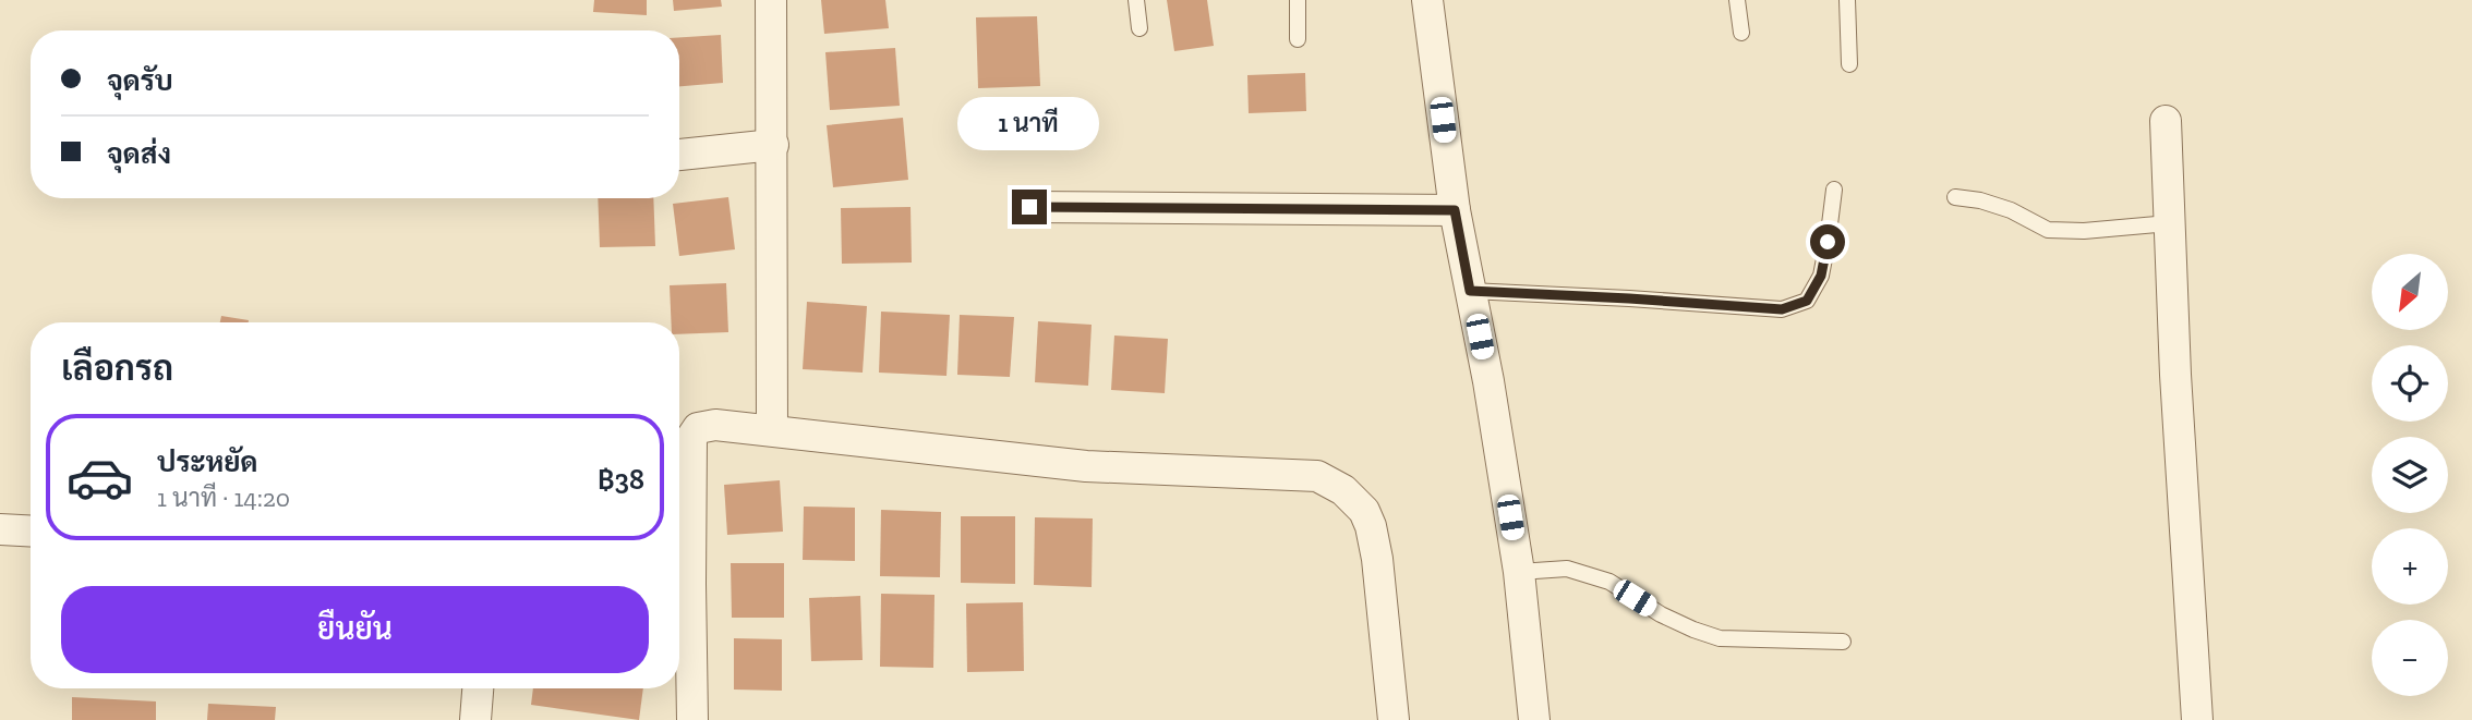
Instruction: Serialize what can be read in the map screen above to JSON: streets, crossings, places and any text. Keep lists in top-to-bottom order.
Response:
{
  "north": "bottom left",
  "page": {
    "banner": ["จุดรับ", "จุดส่ง"],
    "bubble": "1 นาที",
    "map_buttons": ["+", "−"],
    "heading": "เลือกรถ",
    "list": [
      {
        "name": "ประหยัด",
        "note": "1 นาที · 14:20",
        "value": "฿38"
      }
    ],
    "buttons": "ยืนยัน"
  }
}
